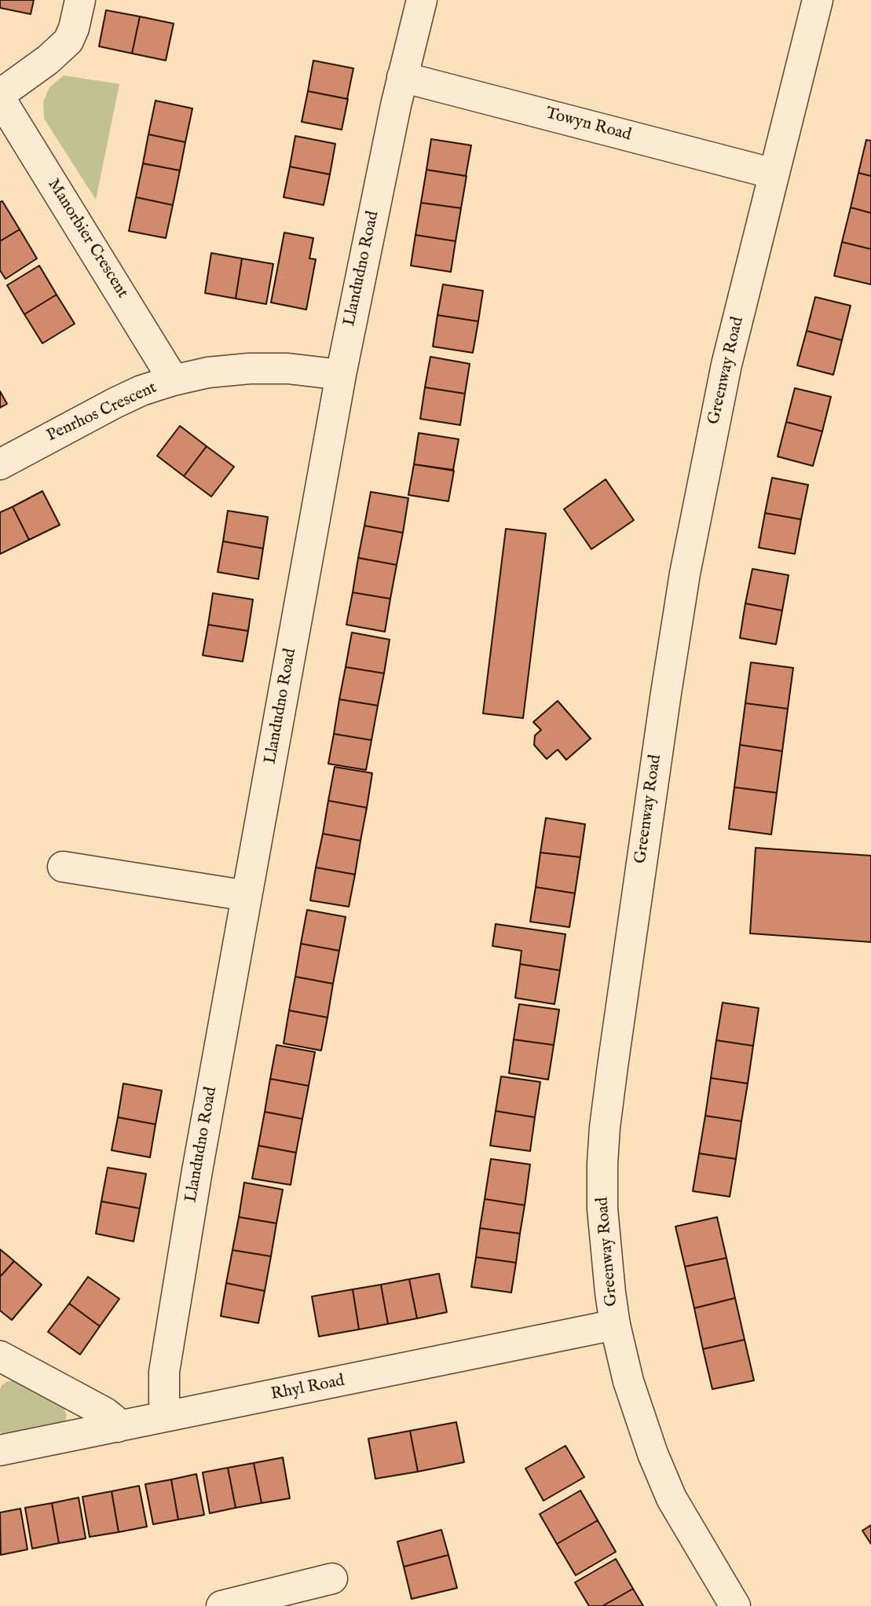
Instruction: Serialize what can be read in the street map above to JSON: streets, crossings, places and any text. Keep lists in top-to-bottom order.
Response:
{
  "streets": {
    "street": [
      "Towyn Road",
      "Manorbier Crescent",
      "Llandudno Road",
      "Greenway Road",
      "Penrhos Crescent",
      "Rhyl Road"
    ]
  },
  "crossings": [
    ["Towyn Road", "Llandudno Road"],
    ["Towyn Road", "Greenway Road"],
    ["Manorbier Crescent", "Penrhos Crescent"],
    ["Llandudno Road", "Penrhos Crescent"],
    ["Llandudno Road", "Rhyl Road"],
    ["Greenway Road", "Rhyl Road"]
  ]
}
